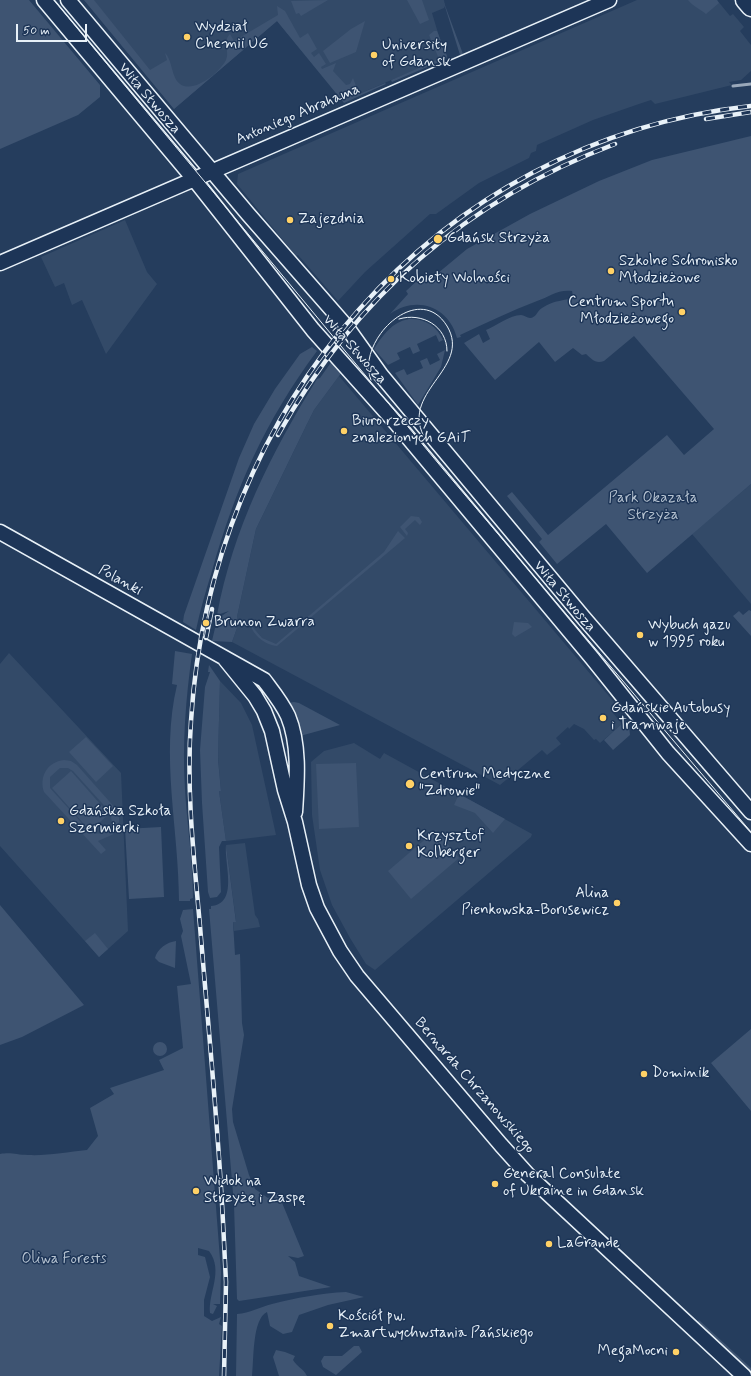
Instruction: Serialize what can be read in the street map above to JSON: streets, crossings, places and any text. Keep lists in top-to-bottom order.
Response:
{
  "streets": {
    "street": [
      "Wita Stwosza",
      "Antoniego Abrahama",
      "Polanki",
      "Bernarda Chrzanowskiego"
    ]
  },
  "crossings": [
    ["Wita Stwosza", "Antoniego Abrahama"],
    ["Polanki", "Bernarda Chrzanowskiego"]
  ],
  "parks": ["Park Okazała Strzyża", "Oliwa Forests"],
  "places": [
    "Wydział Chemii UG",
    "University of Gdansk",
    "Zajezdnia",
    "Gdańsk Strzyża",
    "Szkolne Schronisko Młodzieżowe",
    "Kobiety Wolności",
    "Centrum Sportu Młodzieżowego",
    "Biuro rzeczy znalezionych GAiT",
    "Brunon Zwarra",
    "Wybuch gazu w 1995 roku",
    "Gdańskie Autobusy i Tramwaje",
    "Centrum Medyczne \"Zdrowie\"",
    "Gdańska Szkoła Szermierki",
    "Krzysztof Kolberger",
    "Alina Pienkowska-Borusewicz",
    "Dominik",
    "General Consulate of Ukraine in Gdansk",
    "Widok na Strzyżę i Zaspę",
    "LaGrande",
    "Kościół pw. Zmartwychwstania Pańskiego",
    "MegaMocni"
  ],
  "scale_bar": "50 m"
}
